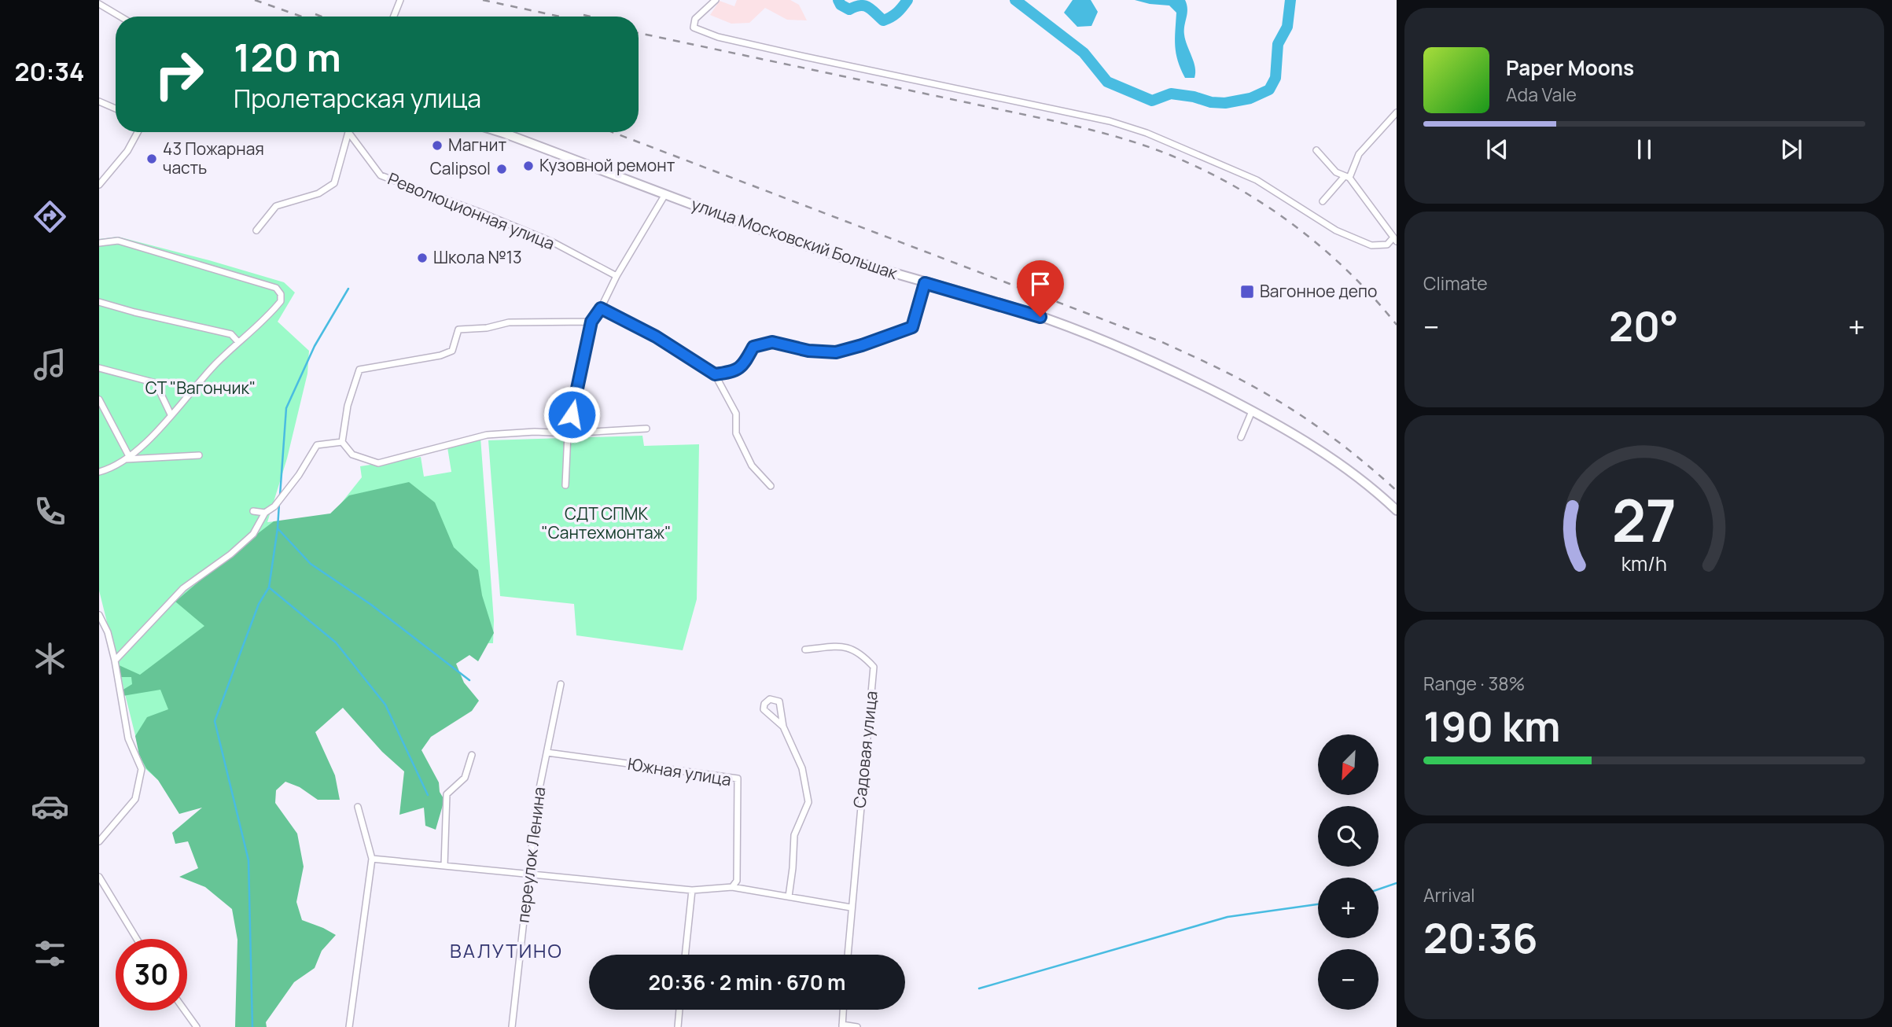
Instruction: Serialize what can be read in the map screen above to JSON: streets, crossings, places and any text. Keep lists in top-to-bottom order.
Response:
{
  "streets": {
    "street": [
      "Революционная улица",
      "улица Московский Большак",
      "Садовая улица",
      "Южная улица",
      "переулок Ленина"
    ]
  },
  "crossings": [
    ["Южная улица", "переулок Ленина"]
  ],
  "districts": ["ВАЛУТИНО"],
  "parks": ["СТ \"Вагончик\"", "СДТ СПМК \"Сантехмонтаж\""],
  "places": {
    "other": [
      "Магнит",
      "43 Пожарная часть",
      "Кузовной ремонт",
      "Сalipsol",
      "Школа №13"
    ],
    "transit": ["Вагонное депо"]
  },
  "north": "bottom left",
  "page": {
    "tabs": "20:34",
    "turn": ["120 m", "Пролетарская улица"],
    "song": ["Paper Moons", "Ada Vale"],
    "tile": [
      "Climate",
      ["Range · 38%", "190 km"],
      ["Arrival", "20:36"]
    ],
    "heat": ["−", "20°", "+"],
    "map_buttons": ["+", "−"],
    "limit": "30",
    "trip": "20:36 · 2 min · 670 m",
    "gauge": ["27", "km/h"]
  }
}
